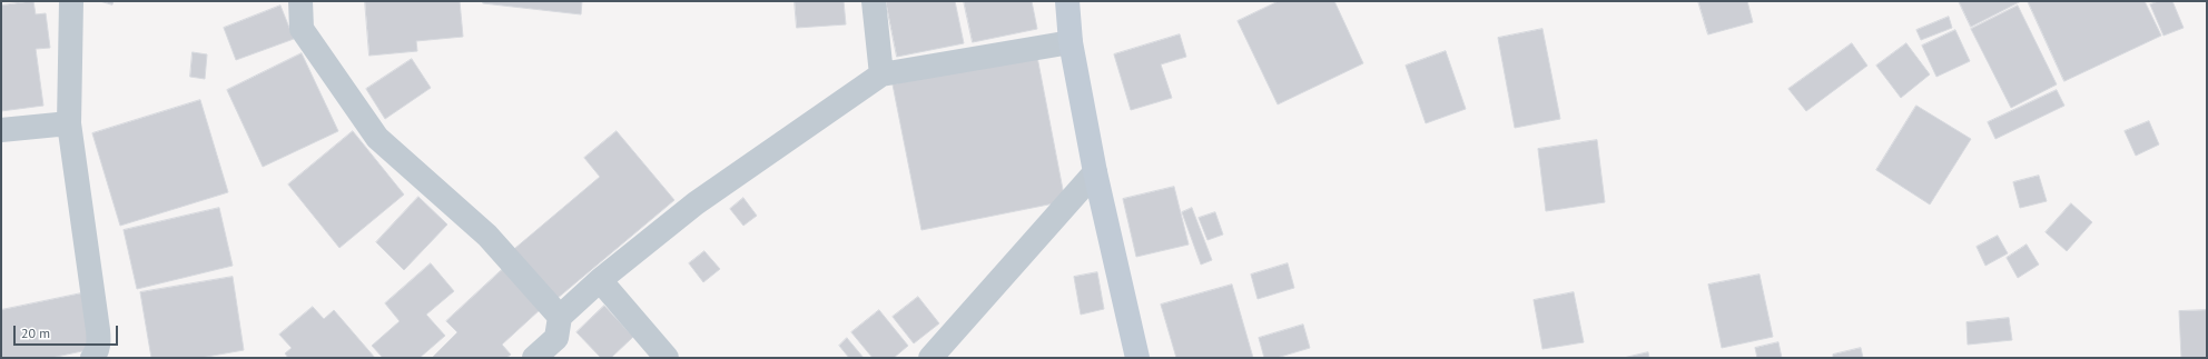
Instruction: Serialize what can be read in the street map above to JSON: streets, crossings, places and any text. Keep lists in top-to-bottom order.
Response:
{
  "scale_bar": "20 m"
}
